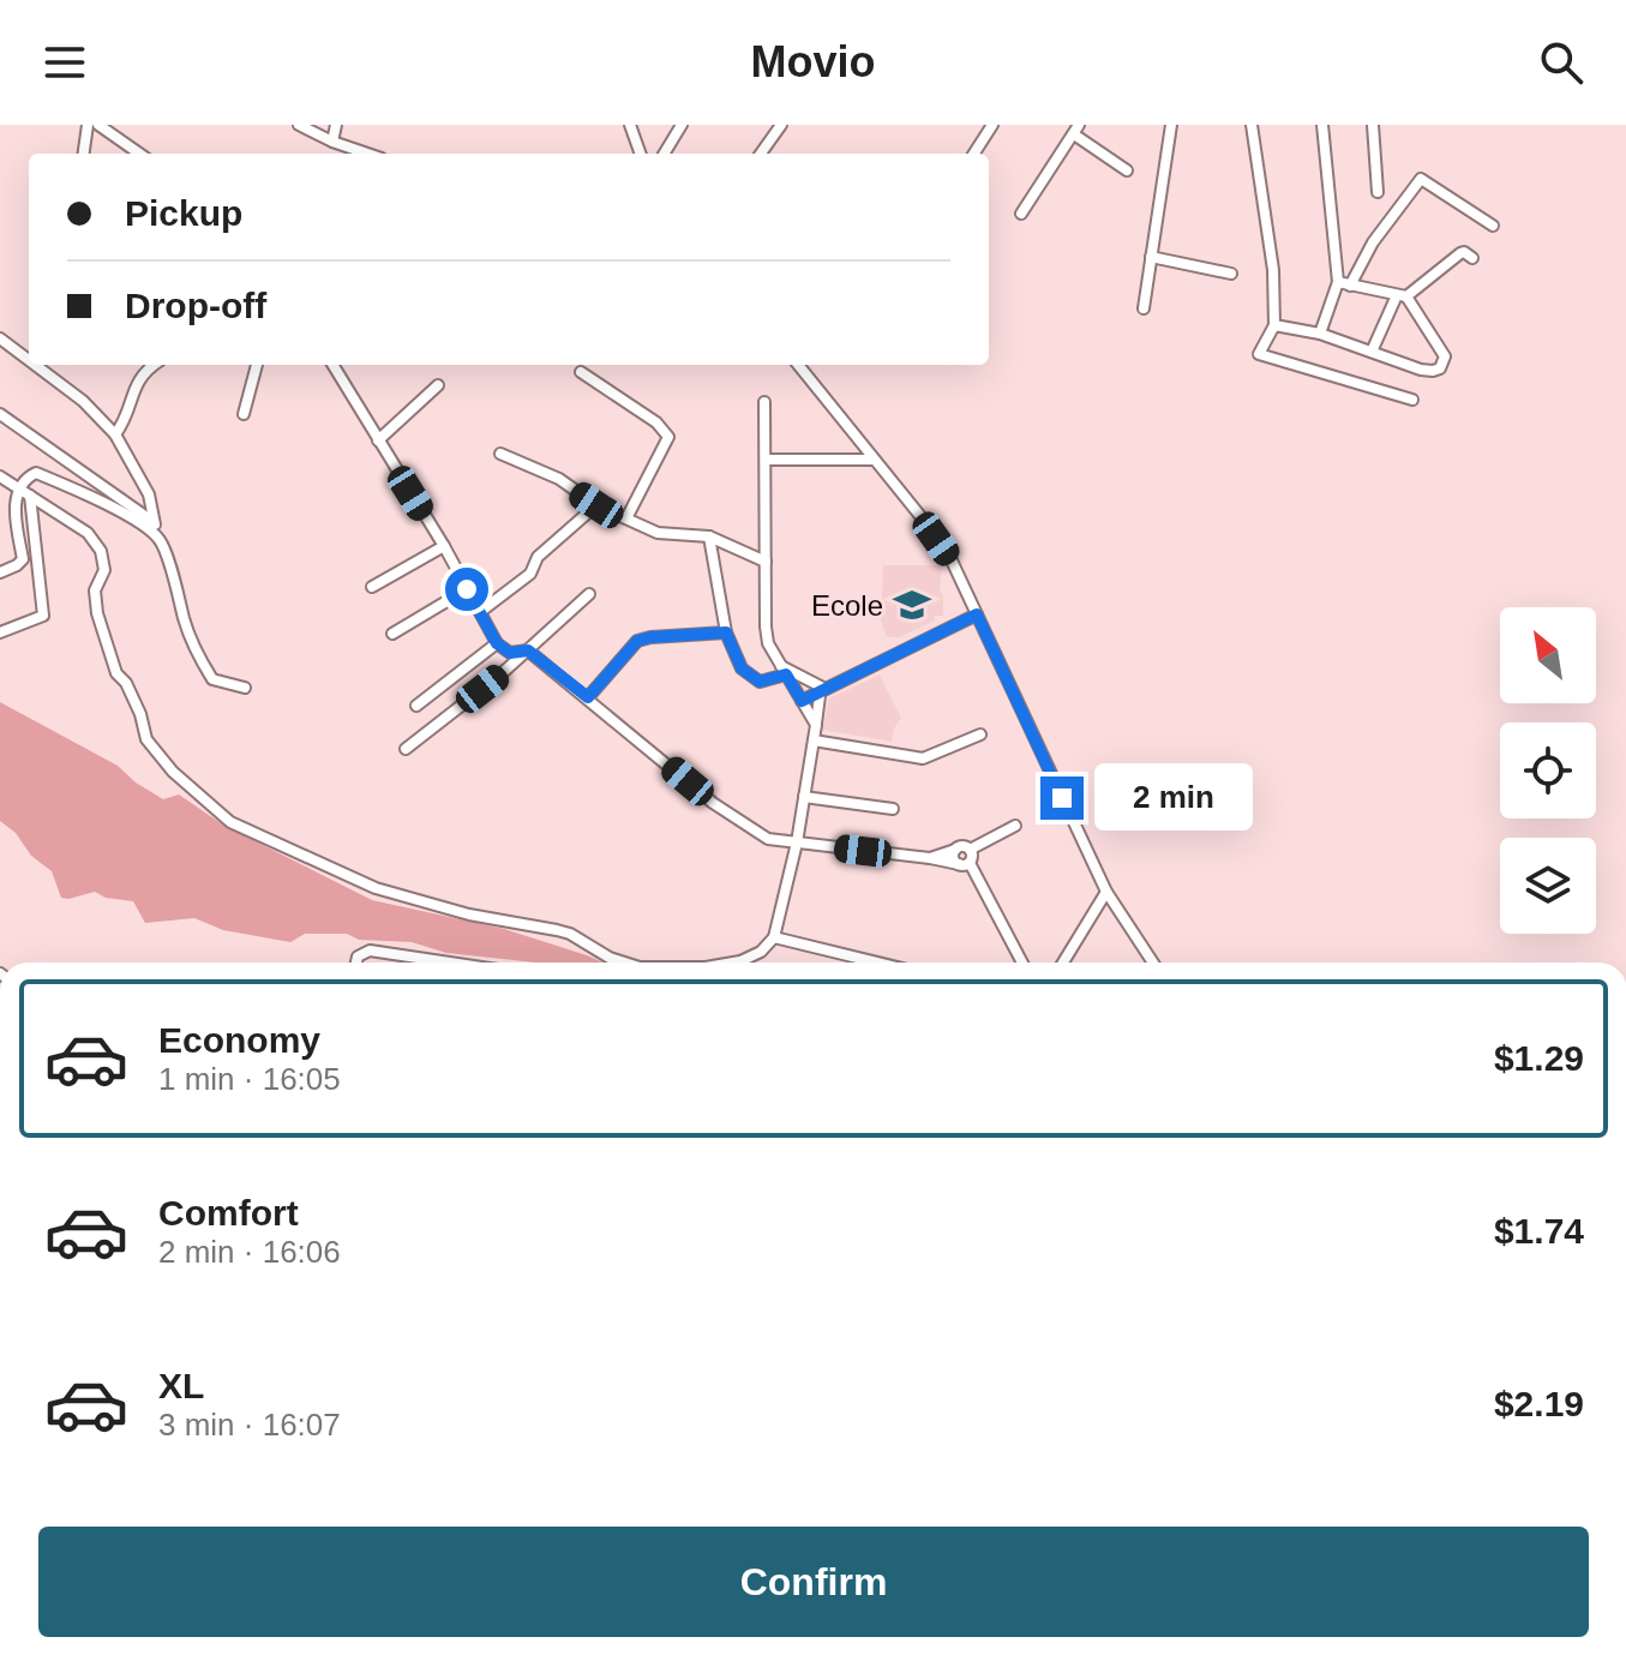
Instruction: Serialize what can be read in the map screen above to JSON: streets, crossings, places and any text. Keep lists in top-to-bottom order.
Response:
{
  "places": {
    "school or university": ["Ecole"]
  },
  "north": "top left",
  "page": {
    "header": "Movio",
    "banner": ["Pickup", "Drop-off"],
    "bubble": "2 min",
    "list": [
      {
        "name": "Economy",
        "note": "1 min · 16:05",
        "value": "$1.29"
      },
      {
        "name": "Comfort",
        "note": "2 min · 16:06",
        "value": "$1.74"
      },
      {
        "name": "XL",
        "note": "3 min · 16:07",
        "value": "$2.19"
      }
    ],
    "buttons": "Confirm"
  }
}
